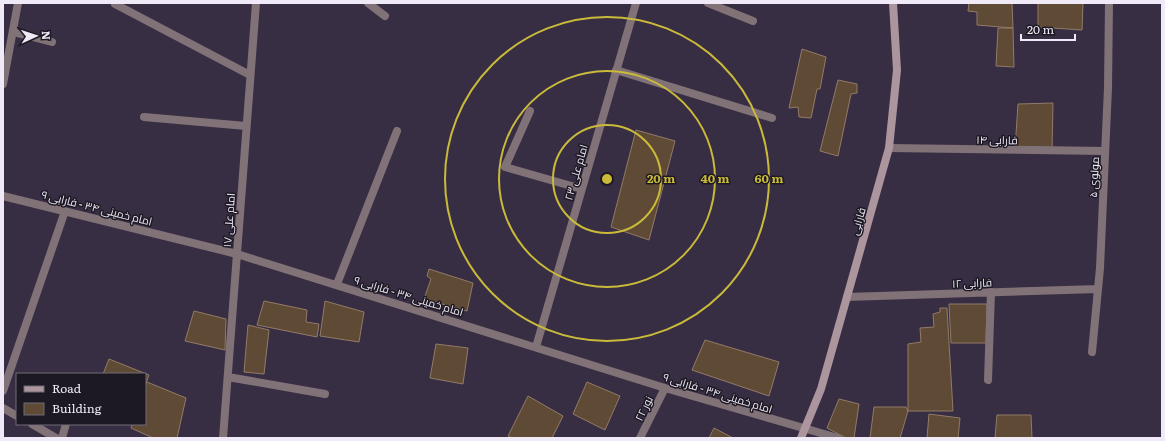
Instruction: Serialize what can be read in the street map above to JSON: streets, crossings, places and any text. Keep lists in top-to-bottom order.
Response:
{
  "streets": {
    "street": [
      "فارابی ۱۴",
      "امام علی ۲۳",
      "مولوی ۵",
      "امام خمینی ۳۴ - فارابی ۹",
      "امام علی ۱۷",
      "فارابی",
      "فارابی ۱۲",
      "نور ۲۲"
    ]
  },
  "crossings": [
    ["فارابی ۱۴", "مولوی ۵"],
    ["فارابی ۱۴", "فارابی"],
    ["امام علی ۲۳", "امام خمینی ۳۴ - فارابی ۹"],
    ["مولوی ۵", "فارابی ۱۲"],
    ["امام خمینی ۳۴ - فارابی ۹", "امام علی ۱۷"],
    ["امام خمینی ۳۴ - فارابی ۹", "فارابی"],
    ["امام خمینی ۳۴ - فارابی ۹", "نور ۲۲"],
    ["فارابی", "فارابی ۱۲"]
  ],
  "legend": ["Road", "Building"],
  "scale_bar": "20 m",
  "north": "right",
  "rings": ["20 m", "40 m", "60 m"]
}
